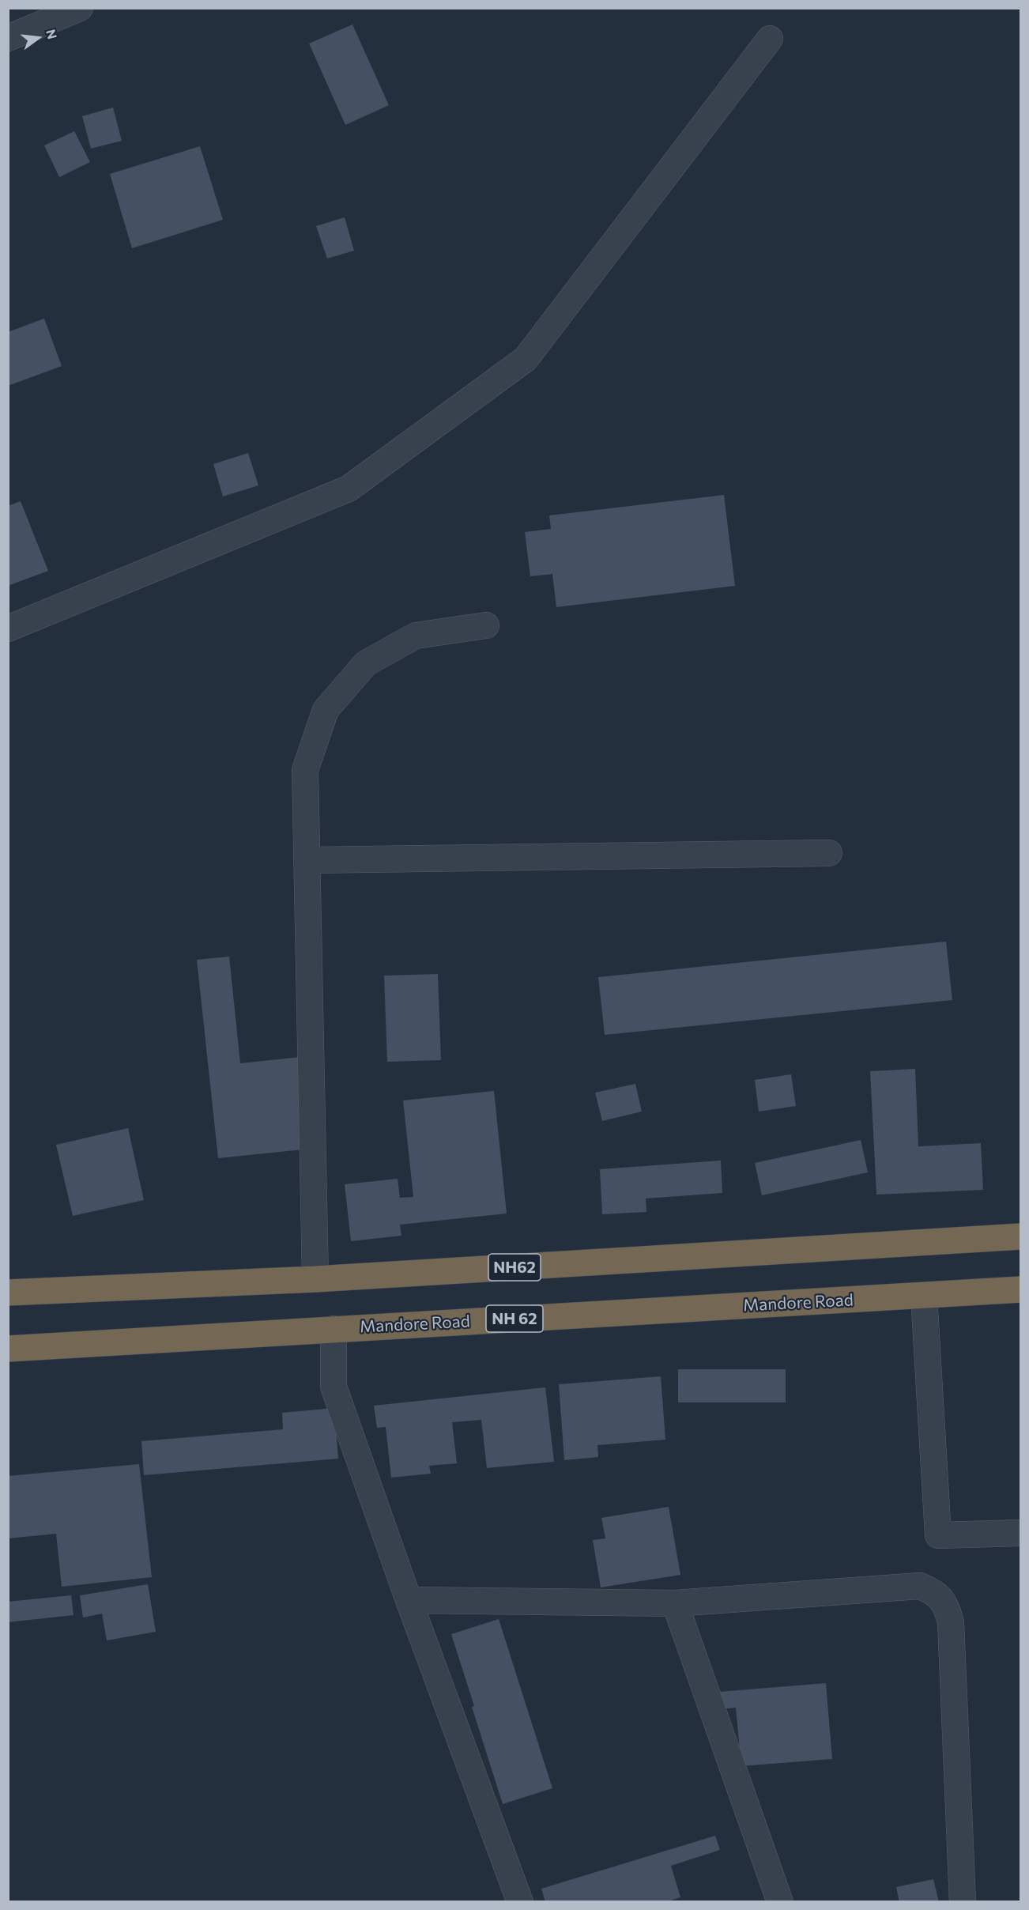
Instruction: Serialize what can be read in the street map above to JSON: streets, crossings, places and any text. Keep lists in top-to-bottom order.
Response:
{
  "streets": {
    "highway": ["NH62", "Mandore Road", "NH 62"]
  },
  "north": "right"
}
